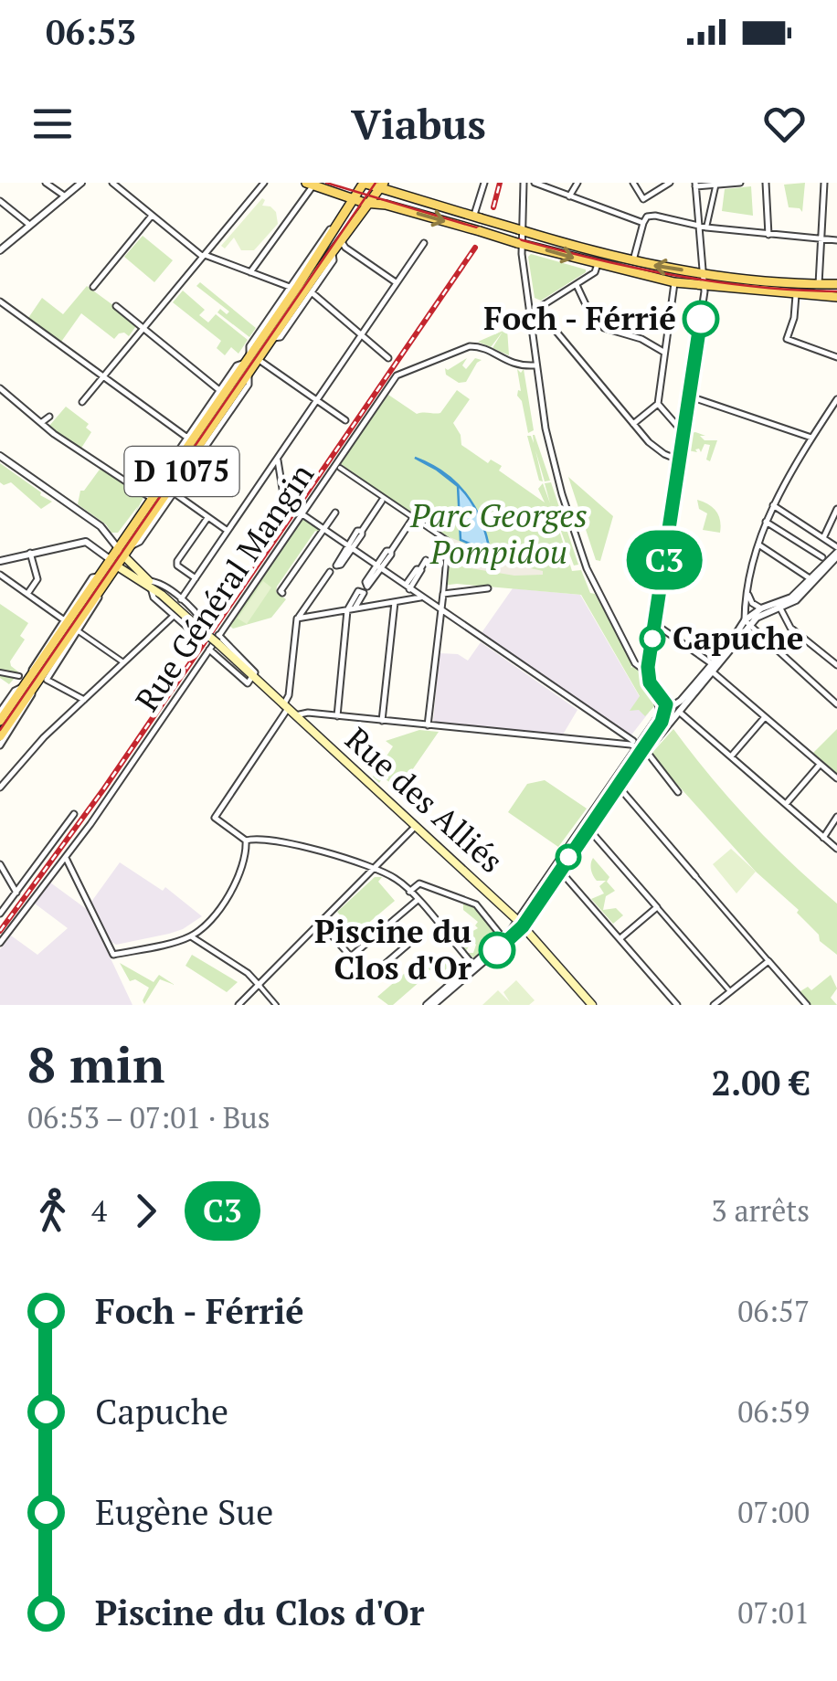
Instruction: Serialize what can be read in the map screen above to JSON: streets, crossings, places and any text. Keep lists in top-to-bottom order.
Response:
{
  "streets": {
    "main road": ["D 1075", "Rue des Alliés"],
    "street": ["Rue Général Mangin"]
  },
  "crossings": [
    ["D 1075", "Rue des Alliés"],
    ["Rue Général Mangin", "Rue des Alliés"]
  ],
  "parks": ["Parc Georges Pompidou"],
  "places": ["Foch - Férrié", "Capuche", "Piscine du Clos d'Or"],
  "lines": ["bus line C3"],
  "page": {
    "status": "06:53",
    "header": "Viabus",
    "on_map": "C3",
    "heading": ["8 min", "06:53 – 07:01 · Bus", "2.00 €"],
    "legs": ["4", "C3", "3 arrêts"],
    "list": [
      {
        "name": "Foch - Férrié",
        "value": "06:57"
      },
      {
        "name": "Capuche",
        "value": "06:59"
      },
      {
        "name": "Eugène Sue",
        "value": "07:00"
      },
      {
        "name": "Piscine du Clos d'Or",
        "value": "07:01"
      }
    ]
  }
}
